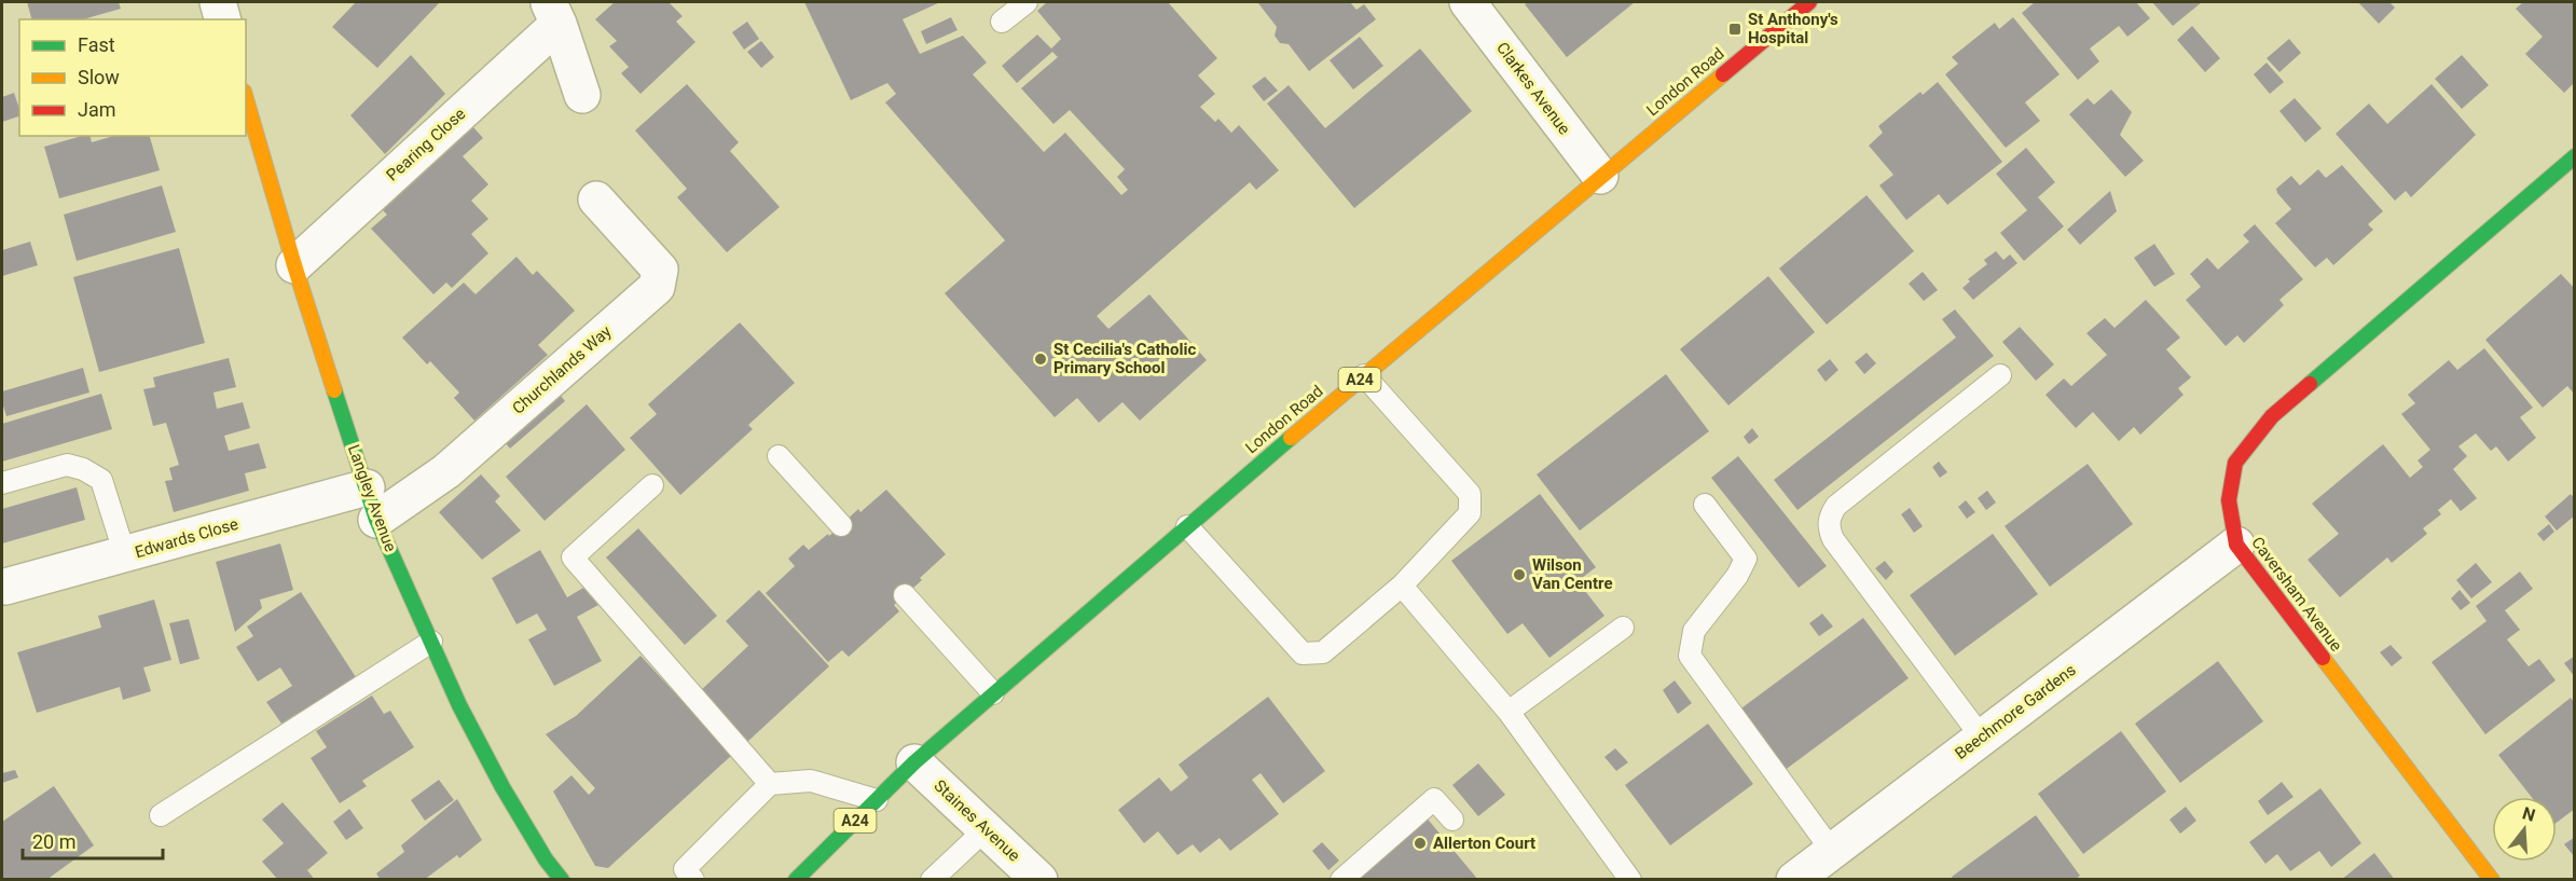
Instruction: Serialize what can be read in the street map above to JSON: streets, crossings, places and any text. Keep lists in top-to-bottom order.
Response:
{
  "streets": {
    "main road": [
      "London Road",
      "A24",
      "Langley Avenue",
      "Caversham Avenue"
    ],
    "street": [
      "Clarkes Avenue",
      "Pearing Close",
      "Churchlands Way",
      "Edwards Close",
      "Beechmore Gardens",
      "Staines Avenue"
    ]
  },
  "crossings": [
    ["London Road", "Clarkes Avenue"],
    ["London Road", "Staines Avenue"],
    ["Pearing Close", "Langley Avenue"],
    ["Churchlands Way", "Langley Avenue"],
    ["Churchlands Way", "Edwards Close"],
    ["Langley Avenue", "Edwards Close"],
    ["Caversham Avenue", "Beechmore Gardens"]
  ],
  "places": {
    "transit": ["St Anthony's Hospital"],
    "other": ["St Cecilia's Catholic Primary School", "Wilson Van Centre", "Allerton Court"]
  },
  "legend": ["Fast", "Slow", "Jam"],
  "scale_bar": "20 m",
  "north": "top"
}
